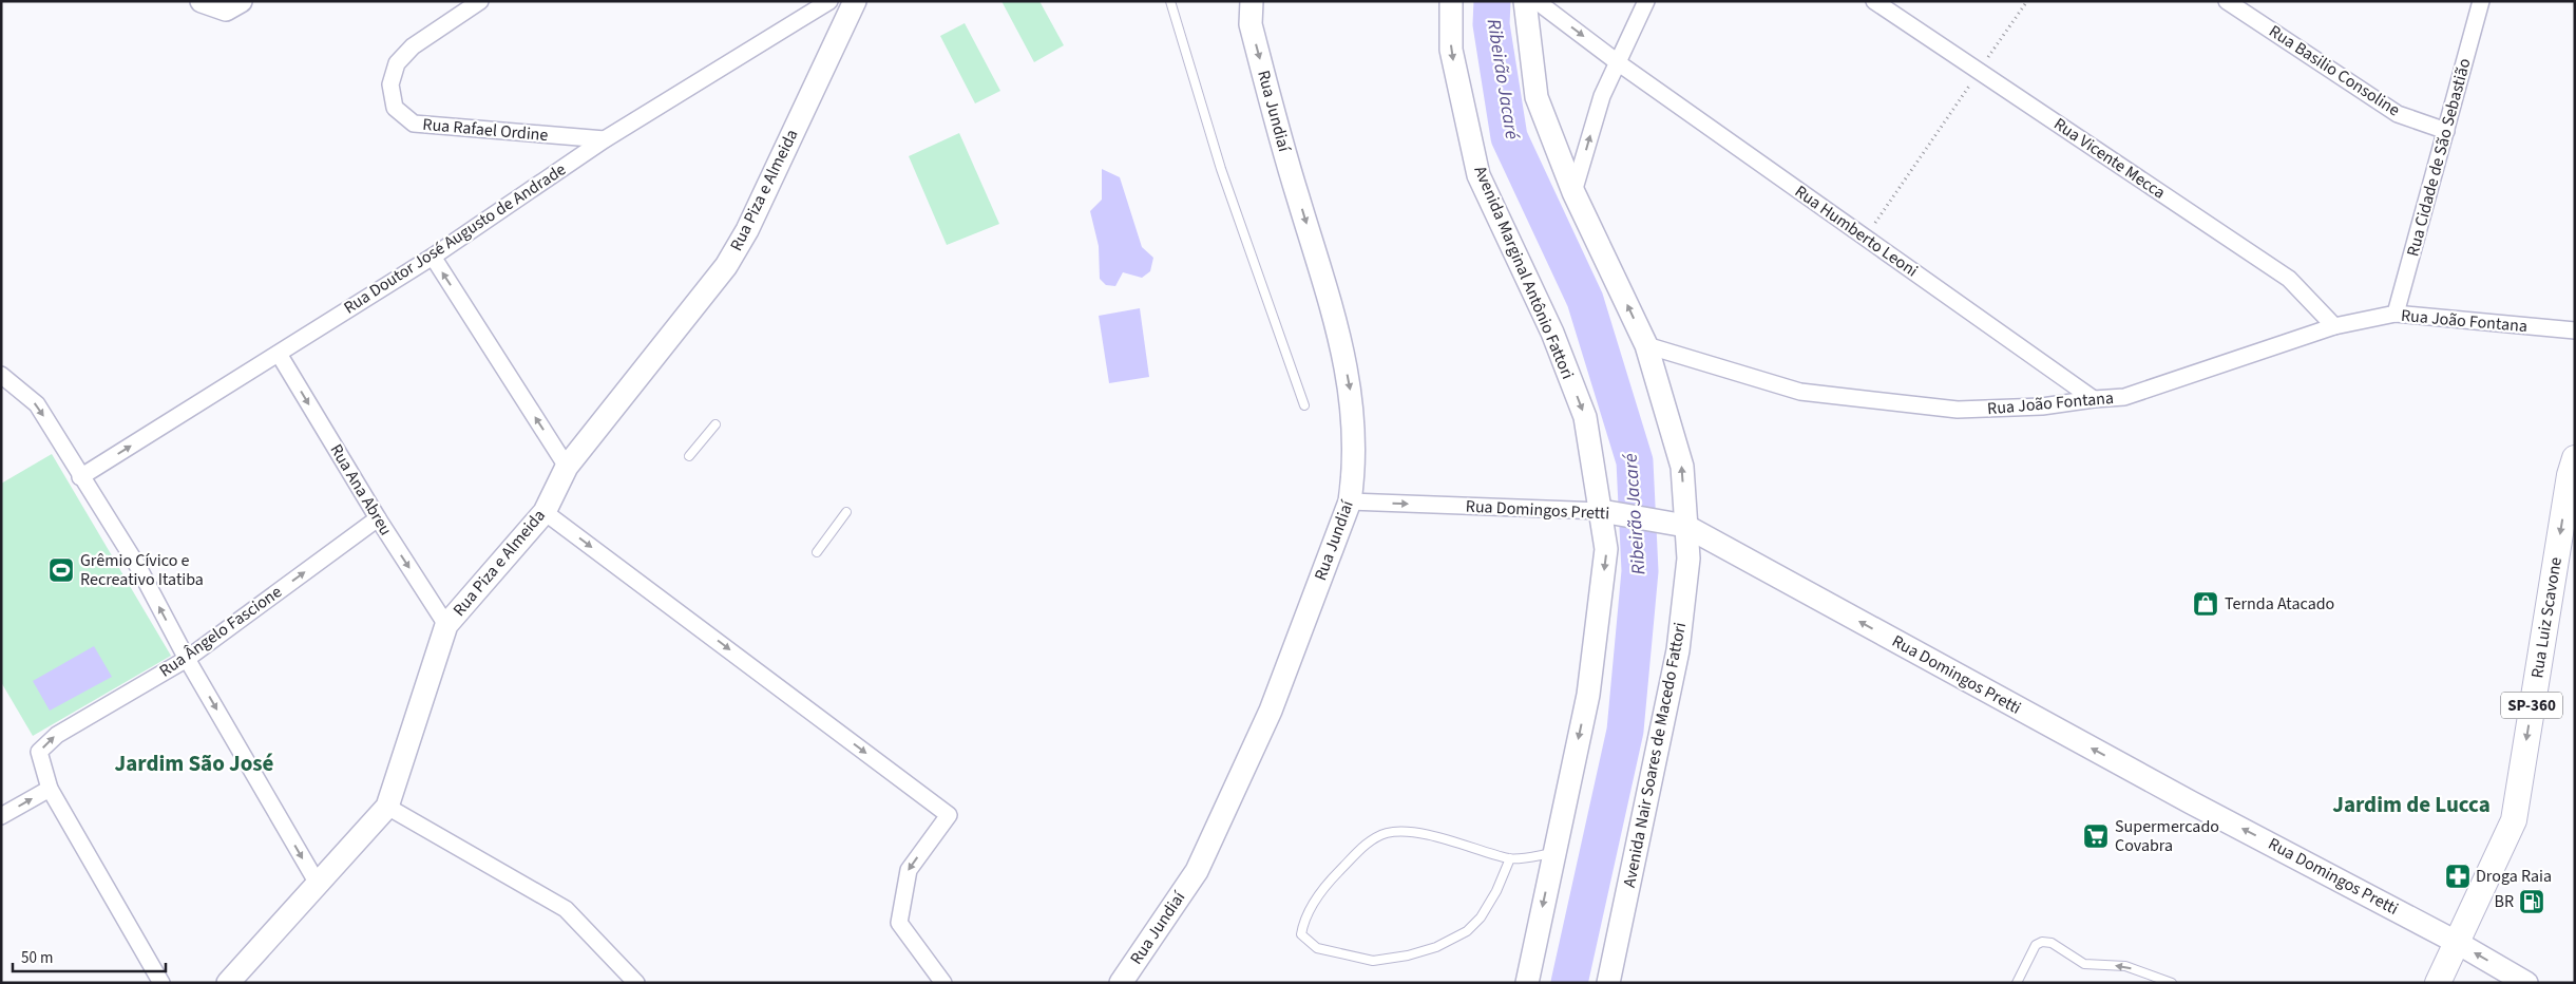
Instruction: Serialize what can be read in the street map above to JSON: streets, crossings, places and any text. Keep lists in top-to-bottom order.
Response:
{
  "streets": {
    "main road": [
      "Rua Jundiaí",
      "Rua Piza e Almeida",
      "Avenida Marginal Antônio Fattori",
      "Rua Domingos Pretti",
      "Rua Luiz Scavone",
      "SP-360",
      "Avenida Nair Soares de Macedo Fattori"
    ],
    "street": [
      "Rua Basilio Consoline",
      "Rua Rafael Ordine",
      "Rua Cidade de São Sebastião",
      "Rua Vicente Mecca",
      "Rua Humberto Leoni",
      "Rua Doutor José Augusto de Andrade",
      "Rua João Fontana",
      "Rua Ana Abreu",
      "Rua Ângelo Fascione"
    ]
  },
  "crossings": [
    ["Rua Basilio Consoline", "Rua Cidade de São Sebastião"],
    ["Rua Jundiaí", "Rua Domingos Pretti"],
    ["Rua Rafael Ordine", "Rua Doutor José Augusto de Andrade"],
    ["Rua Cidade de São Sebastião", "Rua João Fontana"],
    ["Rua Vicente Mecca", "Rua João Fontana"],
    ["Rua Piza e Almeida", "Rua Ana Abreu"],
    ["Rua Humberto Leoni", "Rua João Fontana"],
    ["Rua Doutor José Augusto de Andrade", "Rua Ana Abreu"],
    ["Avenida Marginal Antônio Fattori", "Rua Domingos Pretti"],
    ["Rua João Fontana", "Avenida Nair Soares de Macedo Fattori"],
    ["Rua Ana Abreu", "Rua Ângelo Fascione"],
    ["Rua Domingos Pretti", "Rua Luiz Scavone"],
    ["Rua Domingos Pretti", "Avenida Nair Soares de Macedo Fattori"]
  ],
  "one_way": [
    "Rua Jundiaí",
    "Avenida Marginal Antônio Fattori",
    "Rua Ana Abreu",
    "Rua Luiz Scavone",
    "Rua Ângelo Fascione"
  ],
  "districts": ["Jardim São José", "Jardim de Lucca"],
  "water": ["Ribeirão Jacaré"],
  "places": {
    "sports": ["Grêmio Cívico e Recreativo Itatiba"],
    "shop": ["Ternda Atacado"],
    "supermarket": ["Supermercado Covabra"],
    "pharmacy": ["Droga Raia"],
    "fuel station": ["BR"]
  },
  "scale_bar": "50 m"
}
